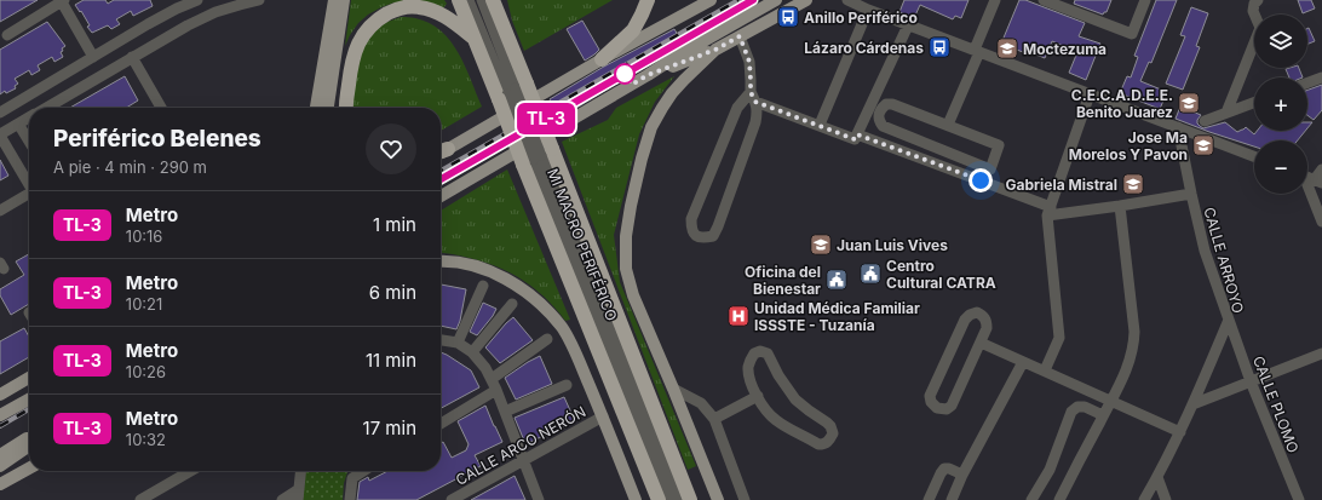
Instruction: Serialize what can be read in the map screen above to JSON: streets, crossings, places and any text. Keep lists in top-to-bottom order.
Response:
{
  "streets": {
    "street": [
      "MI MACRO PERIFÉRICO",
      "CALLE ARROYO",
      "CALLE PLOMO",
      "CALLE ARCO NERÓN"
    ]
  },
  "crossings": [
    ["CALLE ARROYO", "CALLE PLOMO"]
  ],
  "places": {
    "bus stop": ["Anillo Periférico", "Lázaro Cárdenas"],
    "school or university": [
      "Moctezuma",
      "C.E.C.A.D.E.E. Benito Juarez",
      "Jose Ma Morelos Y Pavon",
      "Gabriela Mistral",
      "Juan Luis Vives"
    ],
    "public building": ["Centro Cultural CATRA", "Oficina del Bienestar"],
    "hospital": ["Unidad Médica Familiar ISSSTE - Tuzanía"]
  },
  "lines": ["metro line TL-3"],
  "page": {
    "on_map": "TL-3",
    "map_buttons": ["+", "−"],
    "heading": ["Periférico Belenes", "A pie · 4 min · 290 m"],
    "list": [
      {
        "mark": "TL-3",
        "name": "Metro",
        "note": "10:16",
        "value": "1 min"
      },
      {
        "mark": "TL-3",
        "name": "Metro",
        "note": "10:21",
        "value": "6 min"
      },
      {
        "mark": "TL-3",
        "name": "Metro",
        "note": "10:26",
        "value": "11 min"
      },
      {
        "mark": "TL-3",
        "name": "Metro",
        "note": "10:32",
        "value": "17 min"
      }
    ]
  }
}
